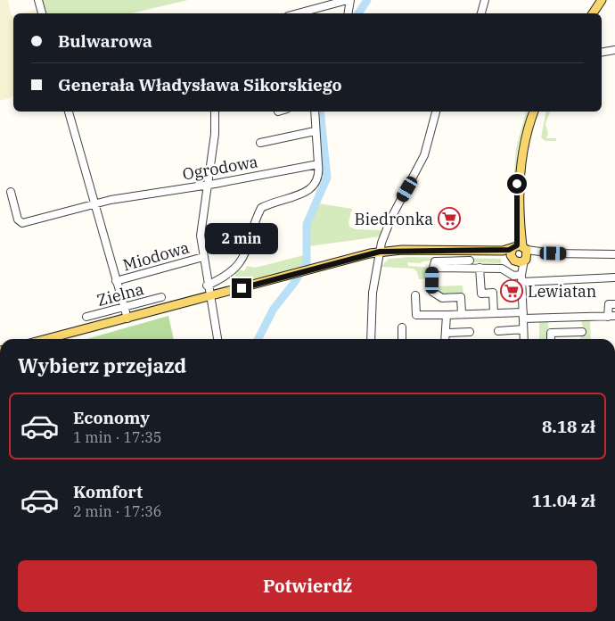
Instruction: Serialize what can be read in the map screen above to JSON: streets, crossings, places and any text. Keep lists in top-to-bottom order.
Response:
{
  "streets": {
    "street": ["Ogrodowa", "Miodowa", "Zielna"]
  },
  "places": {
    "supermarket": ["Biedronka", "Lewiatan"]
  },
  "page": {
    "banner": ["Bulwarowa", "Generała Władysława Sikorskiego"],
    "bubble": "2 min",
    "heading": "Wybierz przejazd",
    "list": [
      {
        "name": "Economy",
        "note": "1 min · 17:35",
        "value": "8.18 zł"
      },
      {
        "name": "Komfort",
        "note": "2 min · 17:36",
        "value": "11.04 zł"
      }
    ],
    "buttons": "Potwierdź"
  }
}
